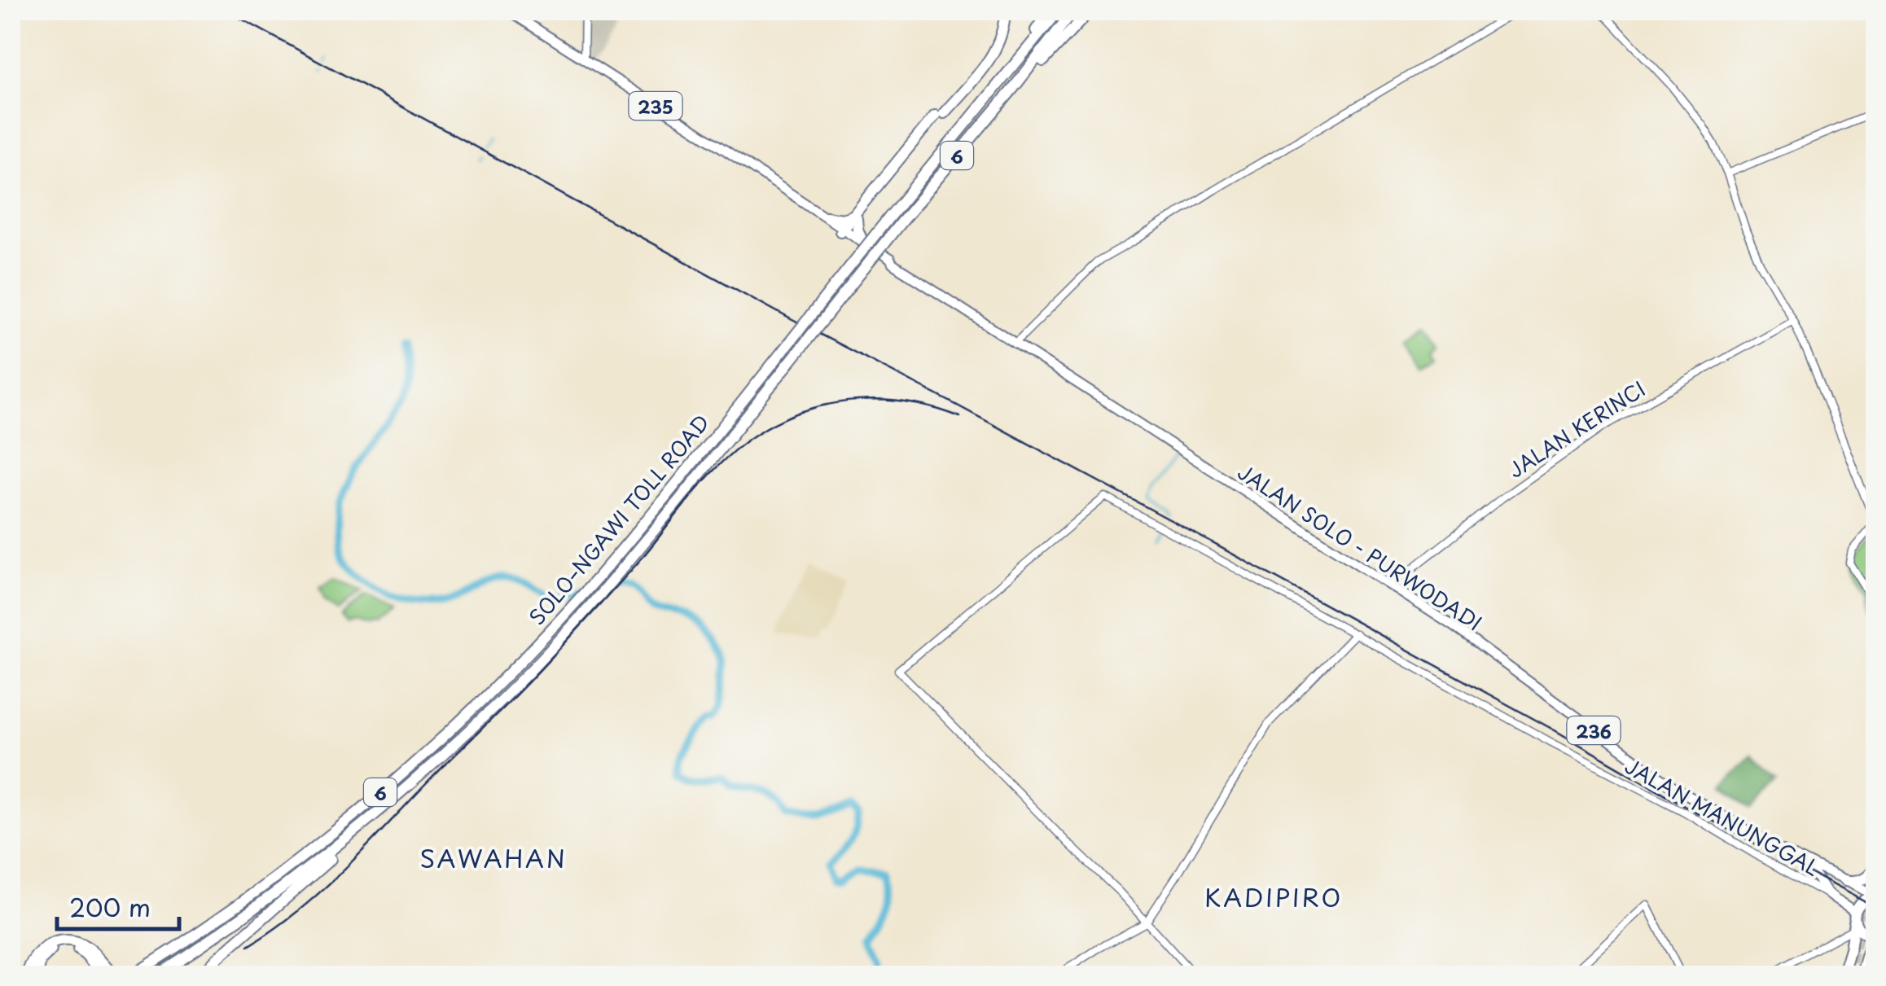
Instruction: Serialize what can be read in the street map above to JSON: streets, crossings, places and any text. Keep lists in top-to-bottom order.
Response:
{
  "streets": {
    "highway": ["6", "SOLO–NGAWI TOLL ROAD"],
    "main road": [
      "235",
      "JALAN SOLO - PURWODADI",
      "236",
      "JALAN MANUNGGAL"
    ],
    "street": ["JALAN KERINCI"]
  },
  "crossings": [
    ["JALAN KERINCI", "JALAN SOLO - PURWODADI"],
    ["JALAN SOLO - PURWODADI", "JALAN MANUNGGAL"]
  ],
  "districts": ["SAWAHAN", "KADIPIRO"],
  "scale_bar": "200 m"
}
